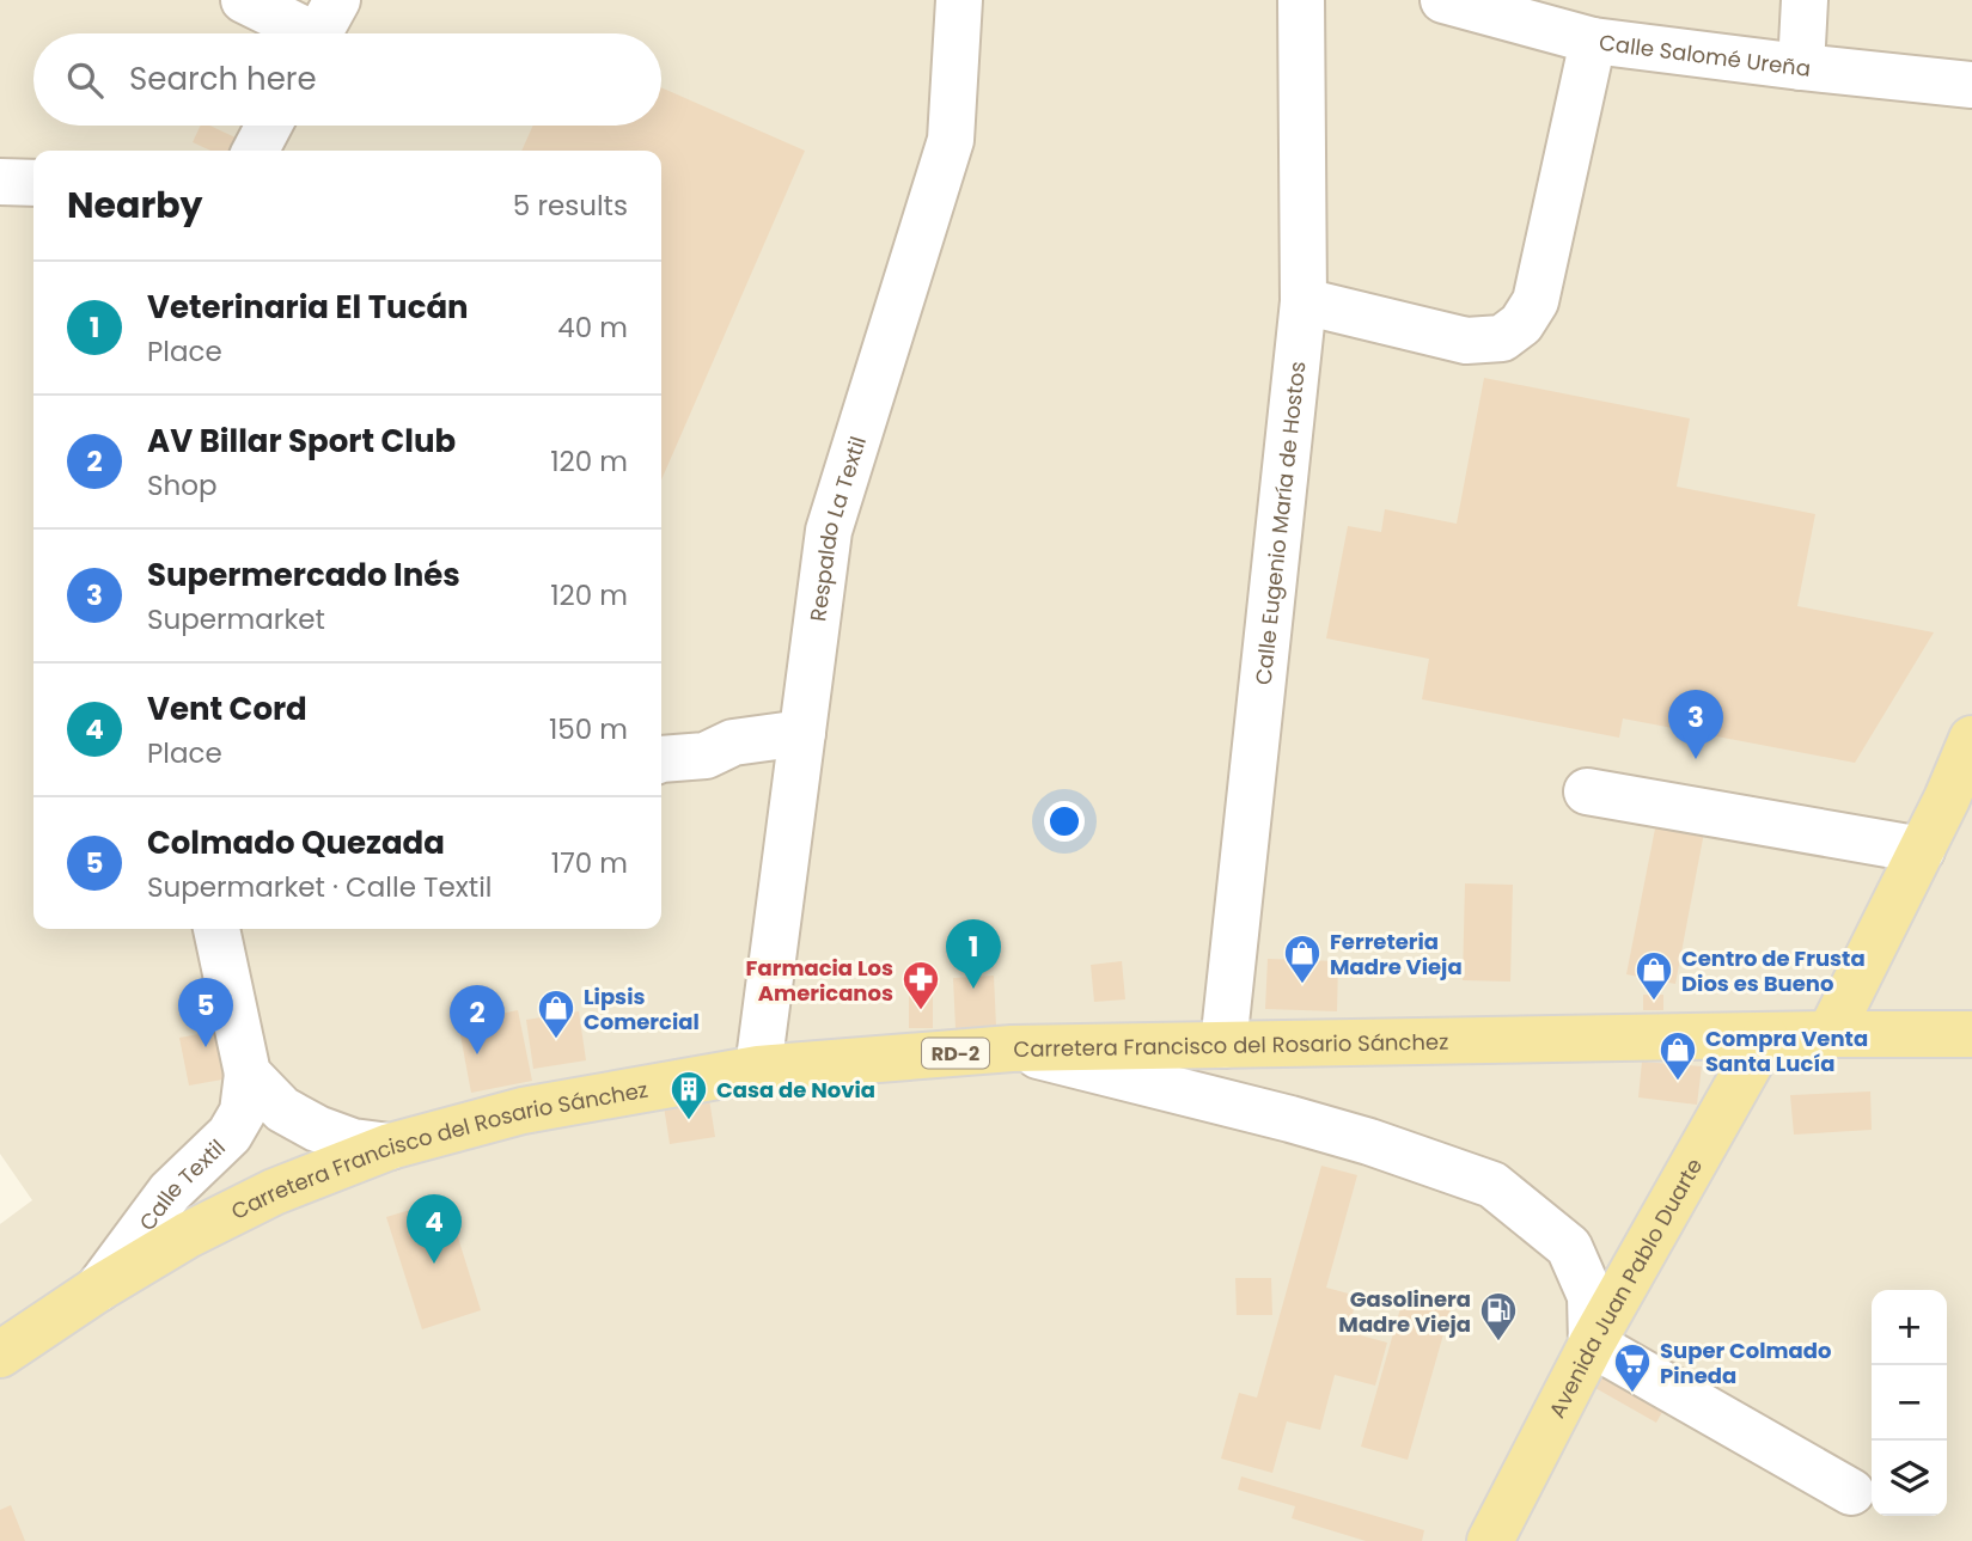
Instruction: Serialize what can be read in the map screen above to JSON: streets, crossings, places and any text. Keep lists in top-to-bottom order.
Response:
{
  "streets": {
    "main road": ["Carretera Francisco del Rosario Sánchez", "RD-2", "Avenida Juan Pablo Duarte"],
    "street": [
      "Calle Salomé Ureña",
      "Calle Eugenio María de Hostos",
      "Respaldo La Textil",
      "Calle Textil"
    ]
  },
  "crossings": [
    ["Calle Eugenio María de Hostos", "Carretera Francisco del Rosario Sánchez"],
    ["Respaldo La Textil", "Carretera Francisco del Rosario Sánchez"],
    ["Carretera Francisco del Rosario Sánchez", "Calle Textil"],
    ["Carretera Francisco del Rosario Sánchez", "Avenida Juan Pablo Duarte"]
  ],
  "places": {
    "shop": [
      "Ferreteria Madre Vieja",
      "Centro de Frusta Dios es Bueno",
      "Lipsis Comercial",
      "Compra Venta Santa Lucía"
    ],
    "pharmacy": ["Farmacia Los Americanos"],
    "building": ["Casa de Novia"],
    "fuel station": ["Gasolinera Madre Vieja"],
    "supermarket": ["Super Colmado Pineda"]
  },
  "page": {
    "search": "Search here",
    "heading": ["Nearby", "5 results"],
    "list": [
      {
        "mark": "1",
        "name": "Veterinaria El Tucán",
        "note": "Place",
        "value": "40 m"
      },
      {
        "mark": "2",
        "name": "AV Billar Sport Club",
        "note": "Shop",
        "value": "120 m"
      },
      {
        "mark": "3",
        "name": "Supermercado Inés",
        "note": "Supermarket",
        "value": "120 m"
      },
      {
        "mark": "4",
        "name": "Vent Cord",
        "note": "Place",
        "value": "150 m"
      },
      {
        "mark": "5",
        "name": "Colmado Quezada",
        "note": "Supermarket · Calle Textil",
        "value": "170 m"
      }
    ],
    "pins": [
      "3",
      "1",
      "5",
      "2",
      "4"
    ],
    "map_buttons": ["+", "−"]
  }
}
